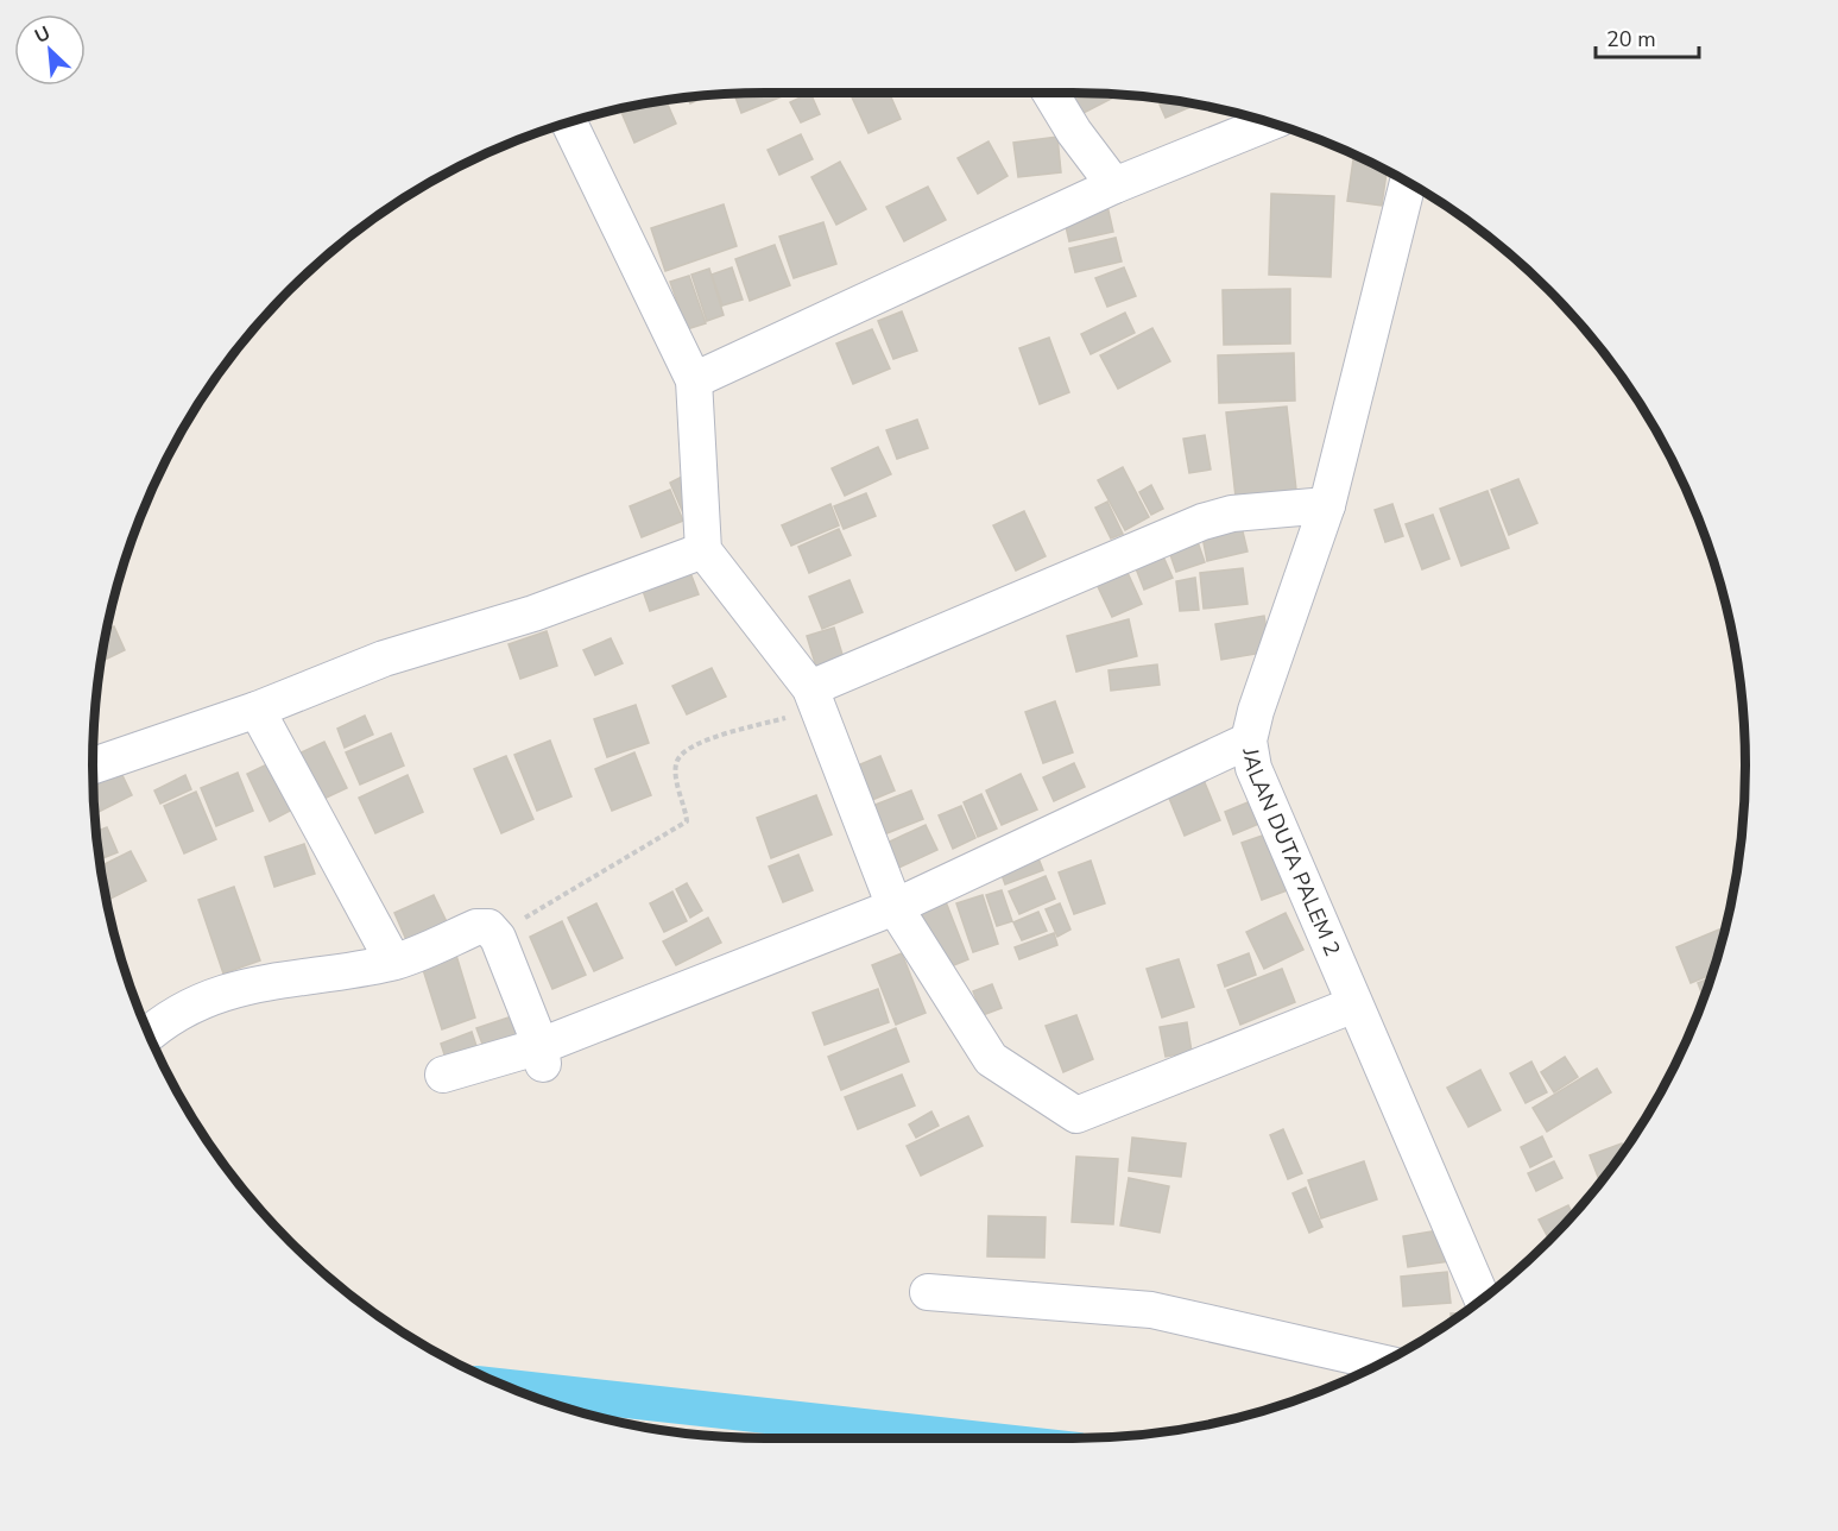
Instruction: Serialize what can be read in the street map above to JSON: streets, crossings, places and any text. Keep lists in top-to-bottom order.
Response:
{
  "streets": {
    "street": ["JALAN DUTA PALEM 2"]
  },
  "scale_bar": "20 m",
  "north": "top left"
}
